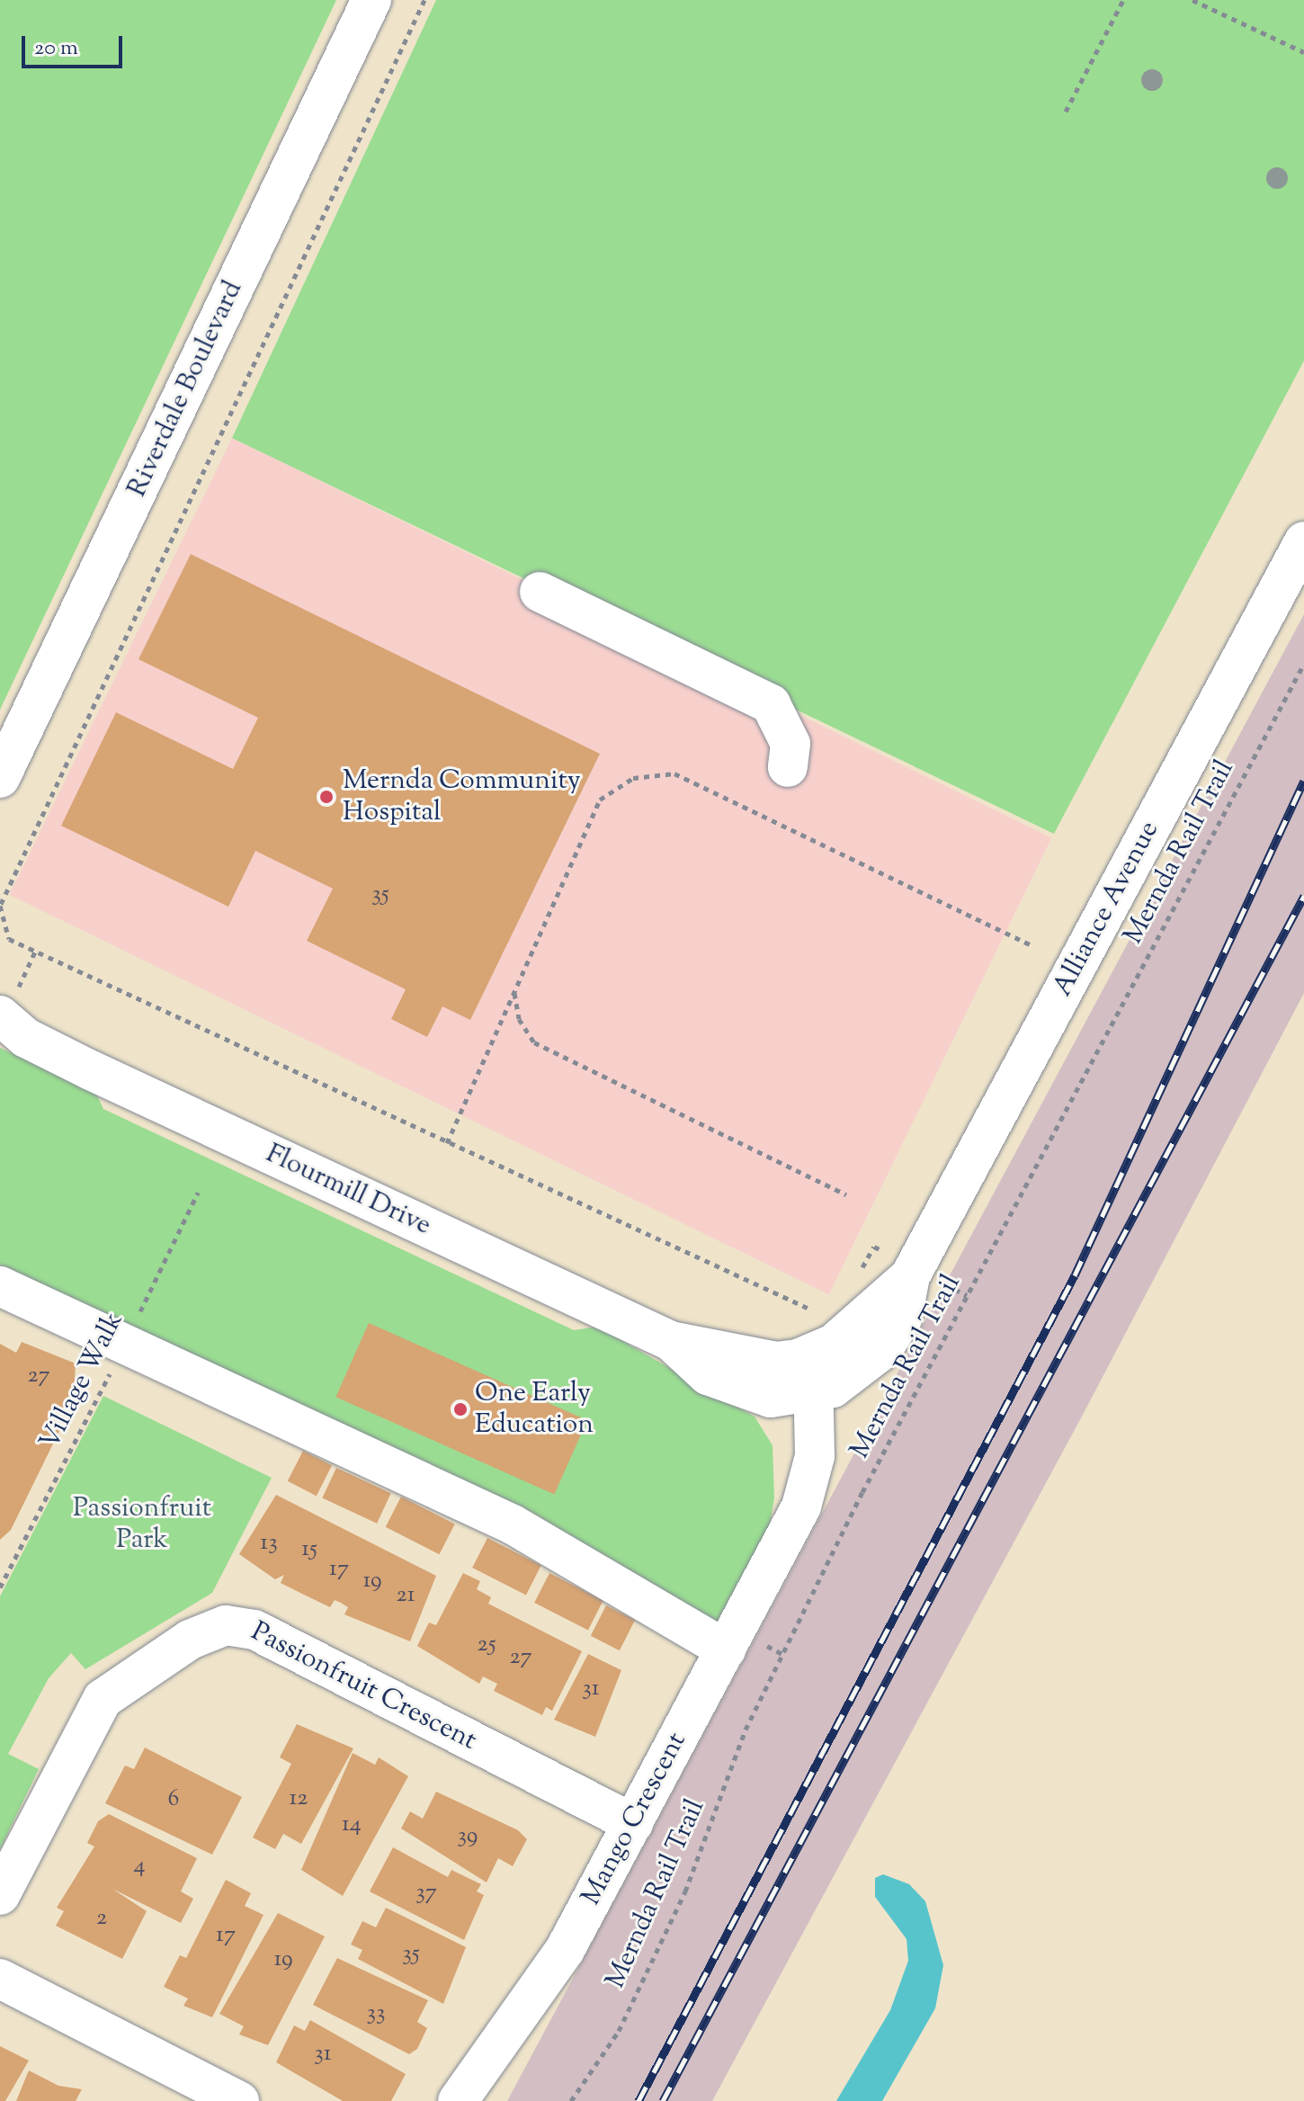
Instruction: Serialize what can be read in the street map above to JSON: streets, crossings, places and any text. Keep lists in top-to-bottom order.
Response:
{
  "streets": {
    "street": [
      "Riverdale Boulevard",
      "Alliance Avenue",
      "Flourmill Drive",
      "Passionfruit Crescent",
      "Mango Crescent"
    ],
    "path": ["Mernda Rail Trail", "Village Walk"]
  },
  "crossings": [
    ["Alliance Avenue", "Flourmill Drive"],
    ["Alliance Avenue", "Mango Crescent"],
    ["Flourmill Drive", "Mango Crescent"],
    ["Passionfruit Crescent", "Mango Crescent"]
  ],
  "parks": ["Passionfruit Park"],
  "places": ["Mernda Community Hospital", "One Early Education"],
  "house_numbers": [
    "35",
    "27",
    "13",
    "15",
    "17",
    "19",
    "21",
    "25",
    "27",
    "31",
    "12",
    "6",
    "14",
    "39",
    "4",
    "37",
    "2",
    "17",
    "35",
    "19",
    "33",
    "31"
  ],
  "scale_bar": "20 m"
}
